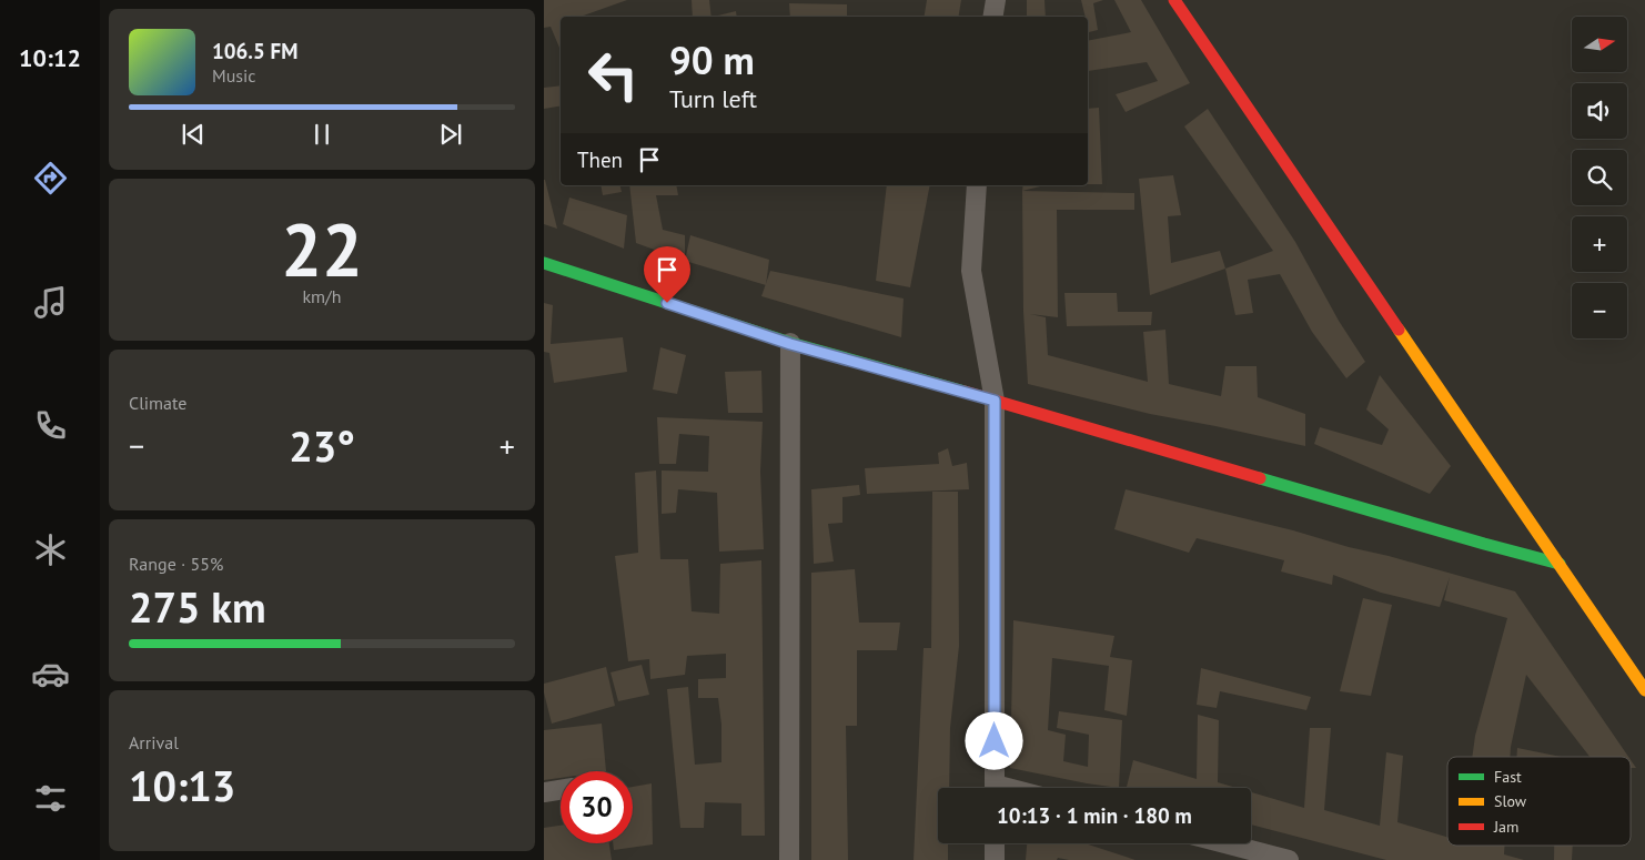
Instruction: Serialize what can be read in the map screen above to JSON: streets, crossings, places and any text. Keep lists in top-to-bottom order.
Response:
{
  "legend": ["Fast", "Slow", "Jam"],
  "north": "right",
  "page": {
    "tabs": "10:12",
    "map_buttons": ["+", "−"],
    "turn": ["90 m", "Turn left"],
    "song": ["106.5 FM", "Music"],
    "then": "Then",
    "tile": [
      ["22", "km/h"],
      "Climate",
      ["Range · 55%", "275 km"],
      ["Arrival", "10:13"]
    ],
    "heat": ["−", "23°", "+"],
    "limit": "30",
    "trip": "10:13 · 1 min · 180 m"
  }
}
